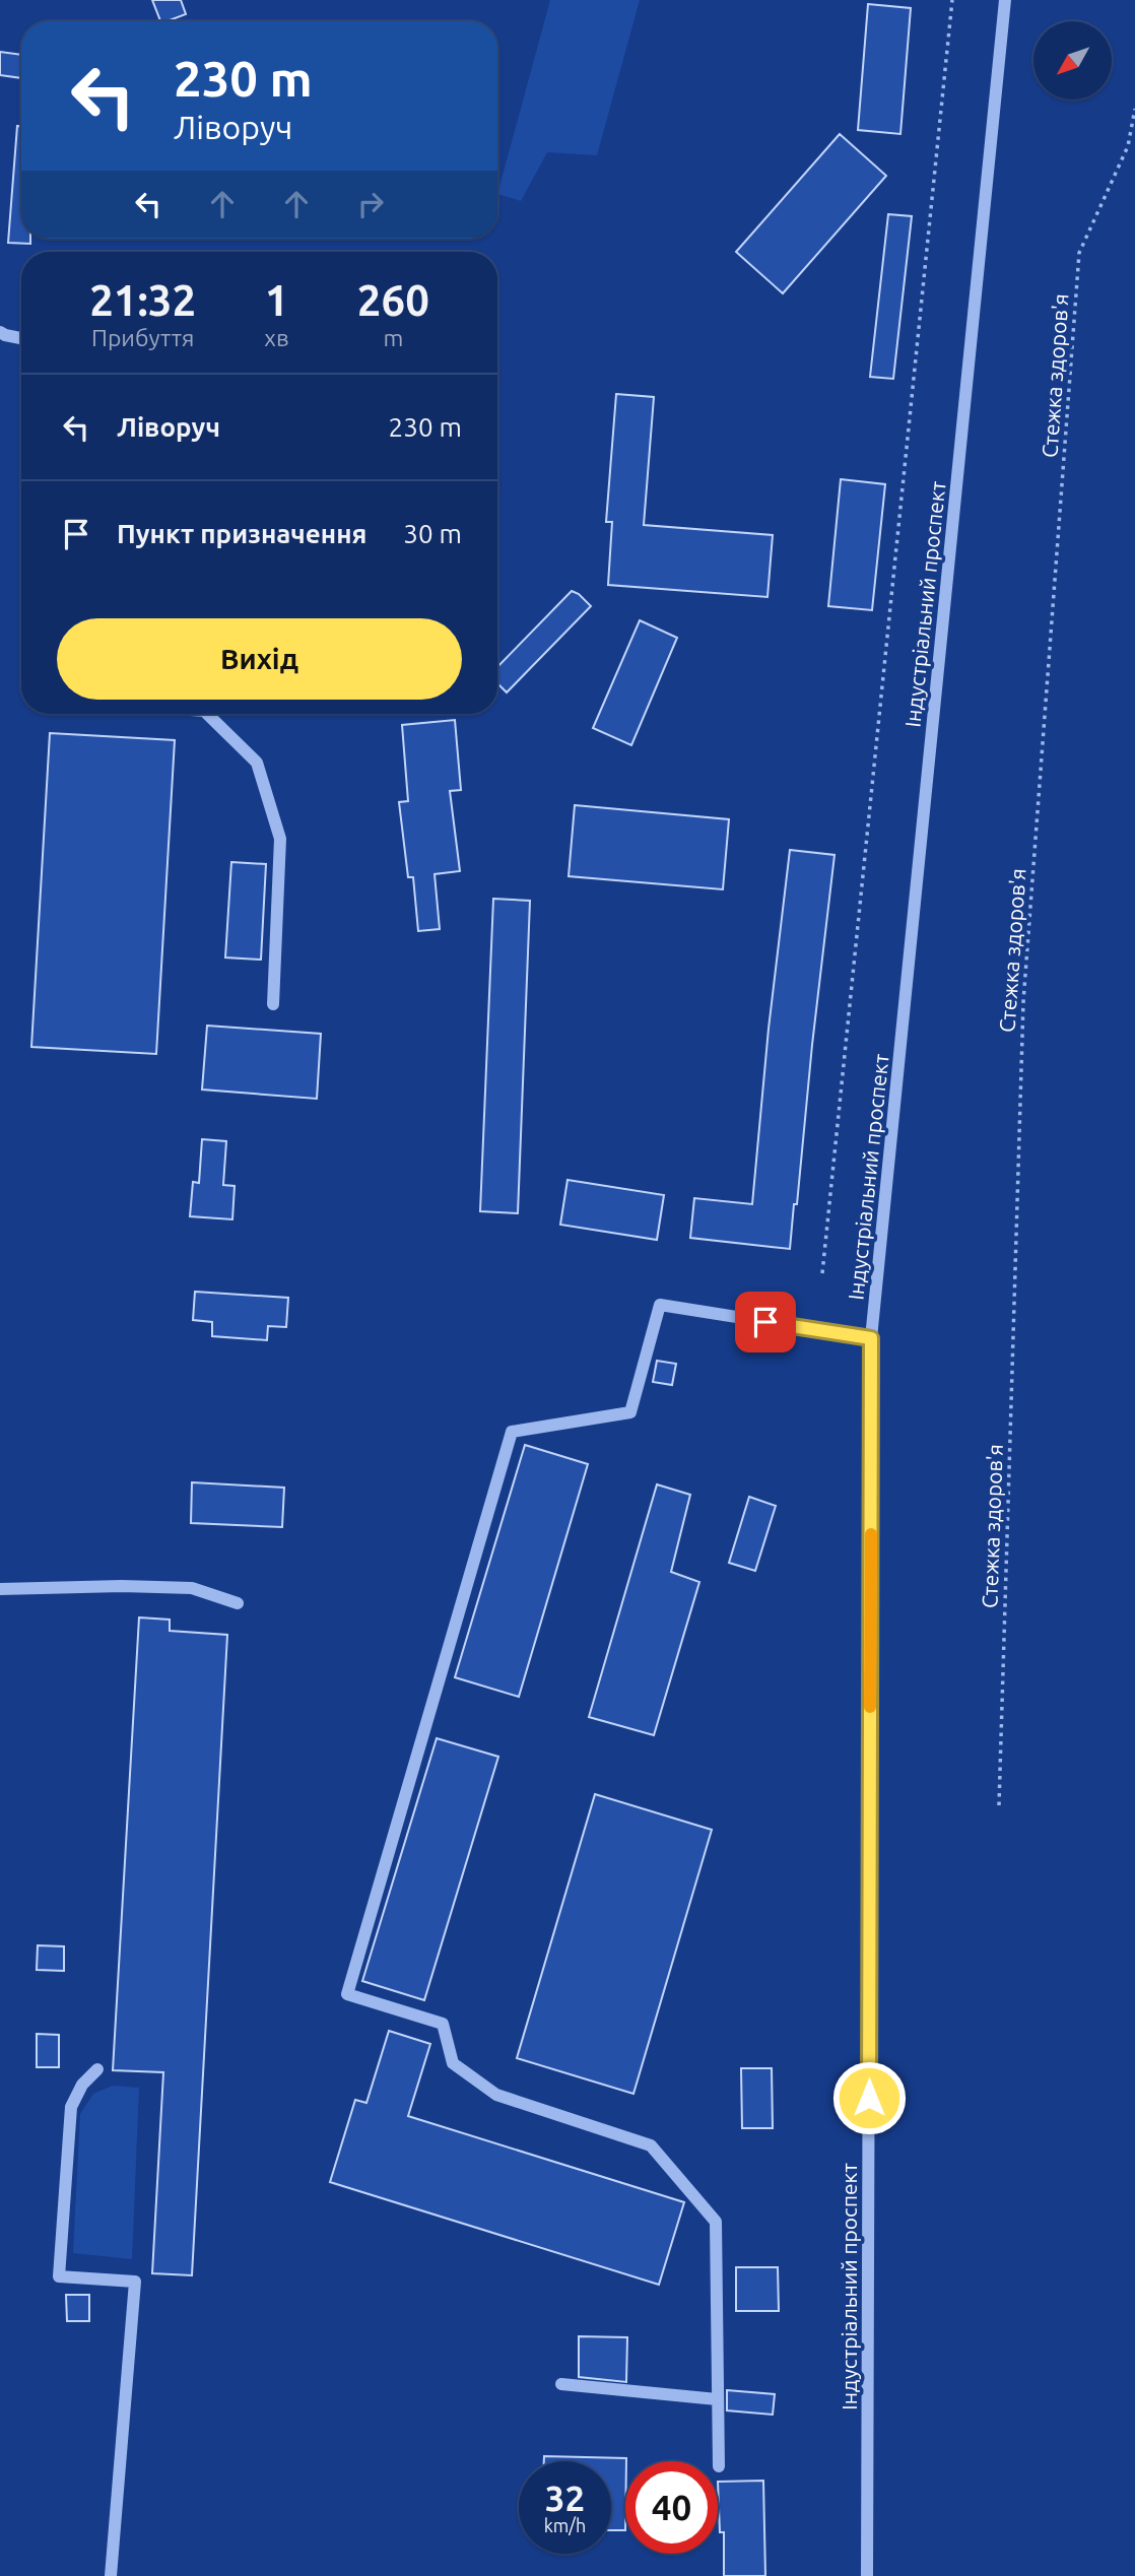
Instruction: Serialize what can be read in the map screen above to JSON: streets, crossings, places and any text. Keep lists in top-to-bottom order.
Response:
{
  "streets": {
    "street": ["Індустріальний проспект"],
    "path": ["Стежка здоров'я"]
  },
  "north": "bottom left",
  "page": {
    "turn": ["230 m", "Ліворуч"],
    "eta": [
      "21:32",
      "Прибуття",
      "1",
      "хв",
      "260",
      "m"
    ],
    "list": [
      {
        "name": "Ліворуч",
        "value": "230 m"
      },
      {
        "name": "Пункт призначення",
        "value": "30 m"
      }
    ],
    "buttons": "Вихід",
    "speed": "32 km/h",
    "limit": "40"
  }
}
